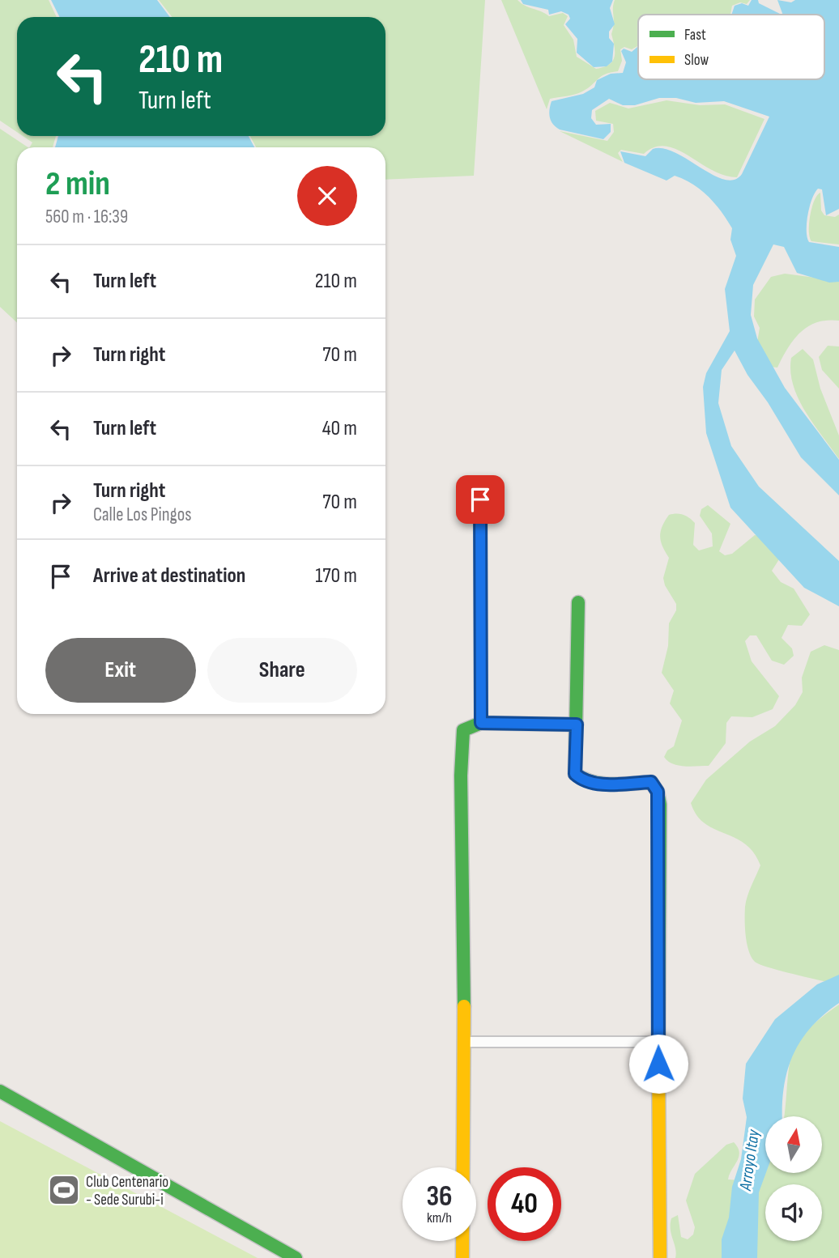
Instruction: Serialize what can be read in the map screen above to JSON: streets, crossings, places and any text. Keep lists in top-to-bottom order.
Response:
{
  "water": ["Arroyo Itay"],
  "places": {
    "sports": ["Club Centenario - Sede Surubi-i"]
  },
  "legend": ["Fast", "Slow"],
  "north": "top",
  "page": {
    "turn": ["210 m", "Turn left"],
    "heading": ["2 min", "560 m · 16:39"],
    "list": [
      {
        "name": "Turn left",
        "value": "210 m"
      },
      {
        "name": "Turn right",
        "value": "70 m"
      },
      {
        "name": "Turn left",
        "value": "40 m"
      },
      {
        "name": "Turn right",
        "note": "Calle Los Pingos",
        "value": "70 m"
      },
      {
        "name": "Arrive at destination",
        "value": "170 m"
      }
    ],
    "buttons": ["Exit", "Share"],
    "speed": "36 km/h",
    "limit": "40"
  }
}
